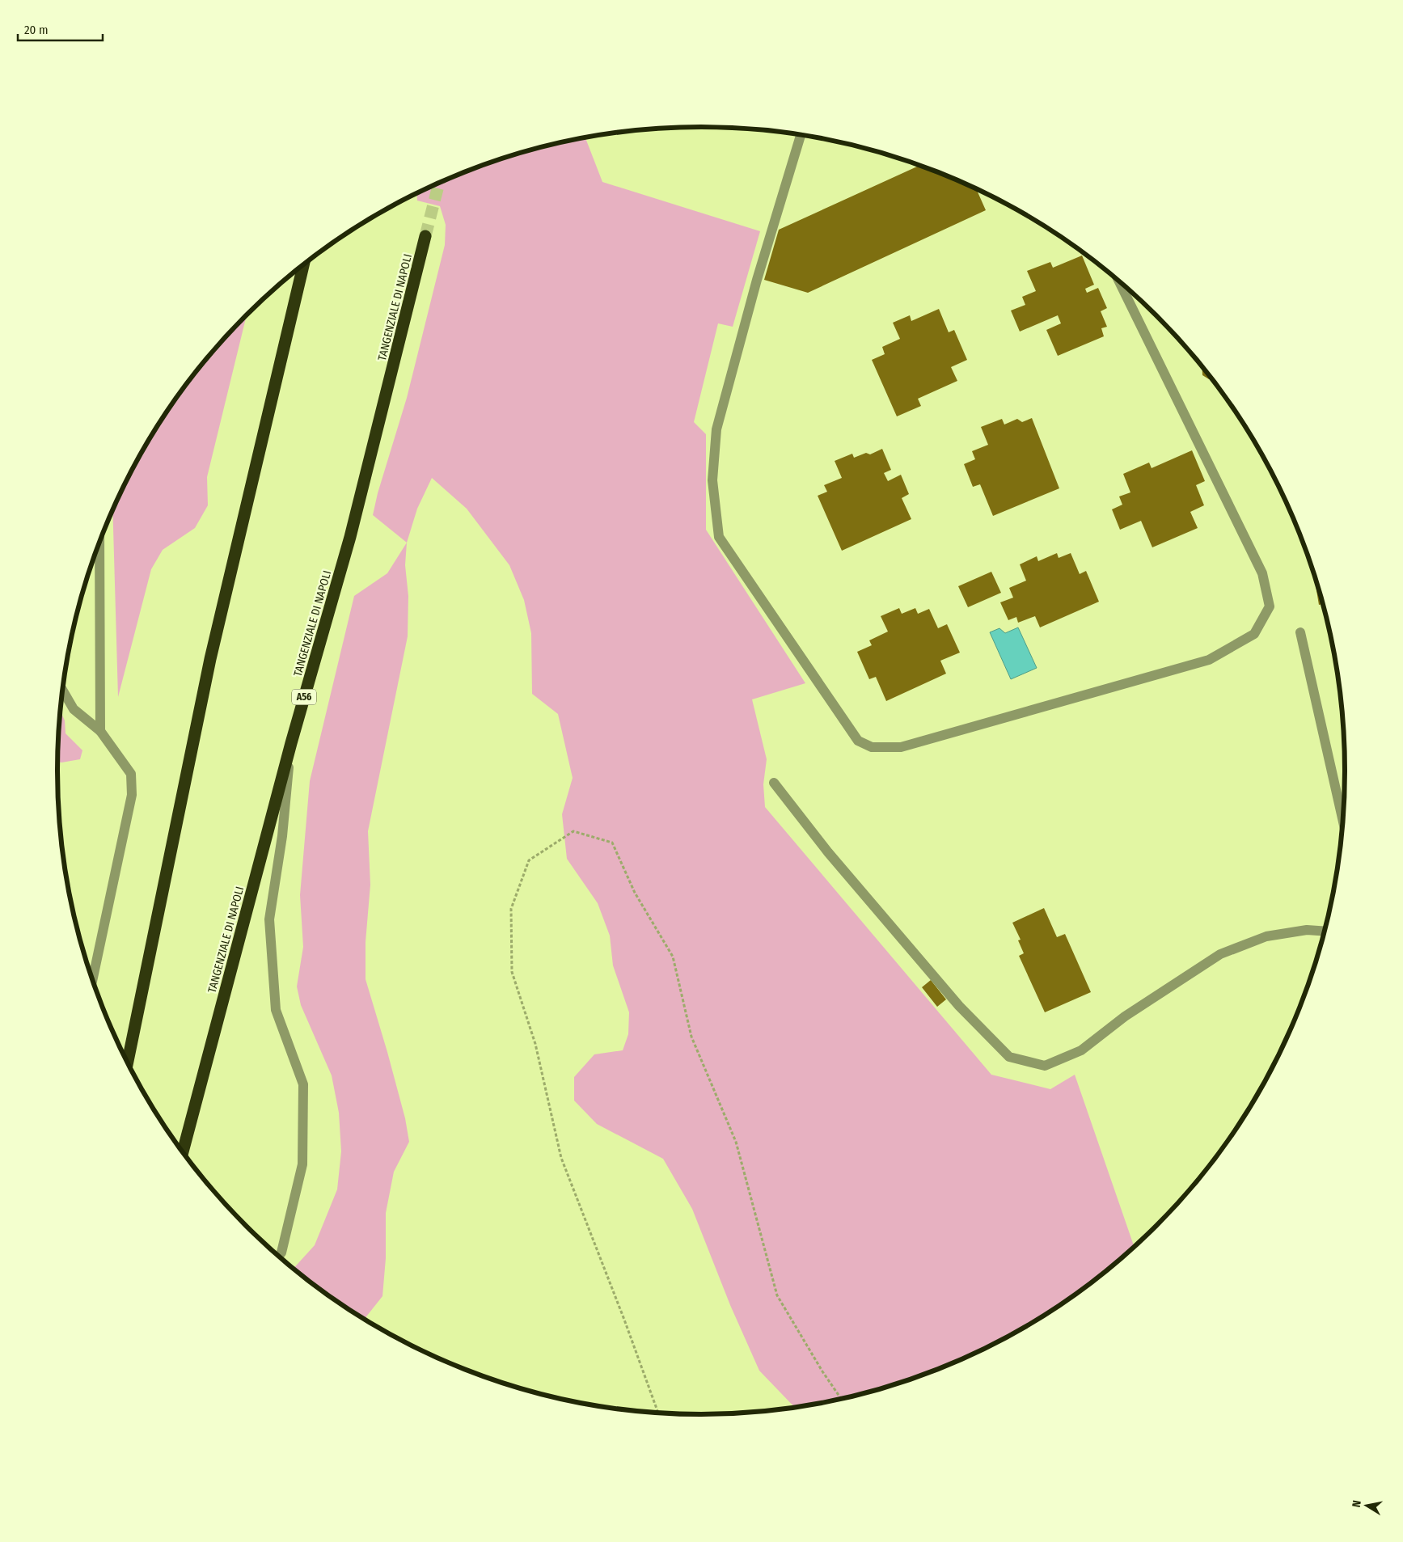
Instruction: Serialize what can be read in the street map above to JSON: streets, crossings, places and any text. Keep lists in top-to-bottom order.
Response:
{
  "streets": {
    "highway": ["TANGENZIALE DI NAPOLI", "A56"]
  },
  "scale_bar": "20 m",
  "north": "left"
}
